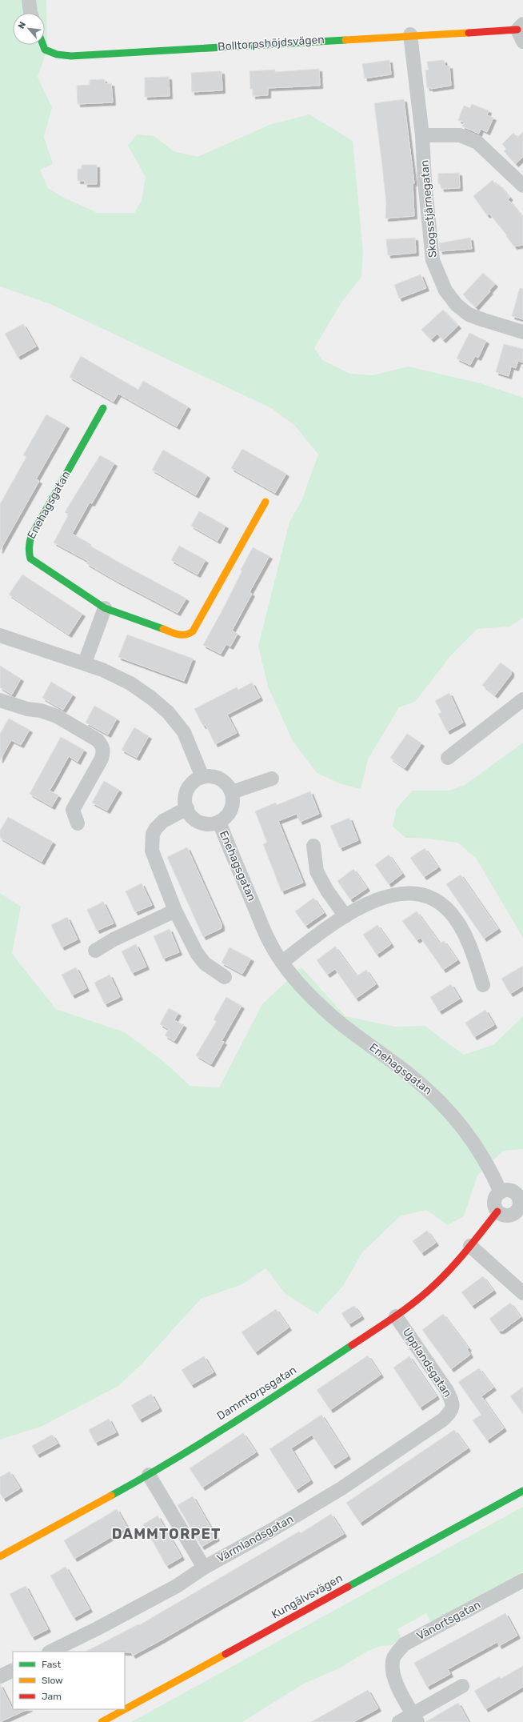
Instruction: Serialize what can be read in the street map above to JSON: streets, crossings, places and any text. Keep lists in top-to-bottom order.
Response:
{
  "streets": {
    "street": [
      "Bolltorpshöjdsvägen",
      "Skogsstjärnegatan",
      "Enehagsgatan",
      "Upplandsgatan",
      "Dammtorpsgatan",
      "Värmlandsgatan",
      "Kungälvsvägen",
      "Vänortsgatan"
    ]
  },
  "crossings": [
    ["Bolltorpshöjdsvägen", "Skogsstjärnegatan"],
    ["Enehagsgatan", "Dammtorpsgatan"],
    ["Upplandsgatan", "Dammtorpsgatan"],
    ["Upplandsgatan", "Värmlandsgatan"]
  ],
  "districts": ["DAMMTORPET"],
  "legend": ["Fast", "Slow", "Jam"],
  "north": "top left"
}
